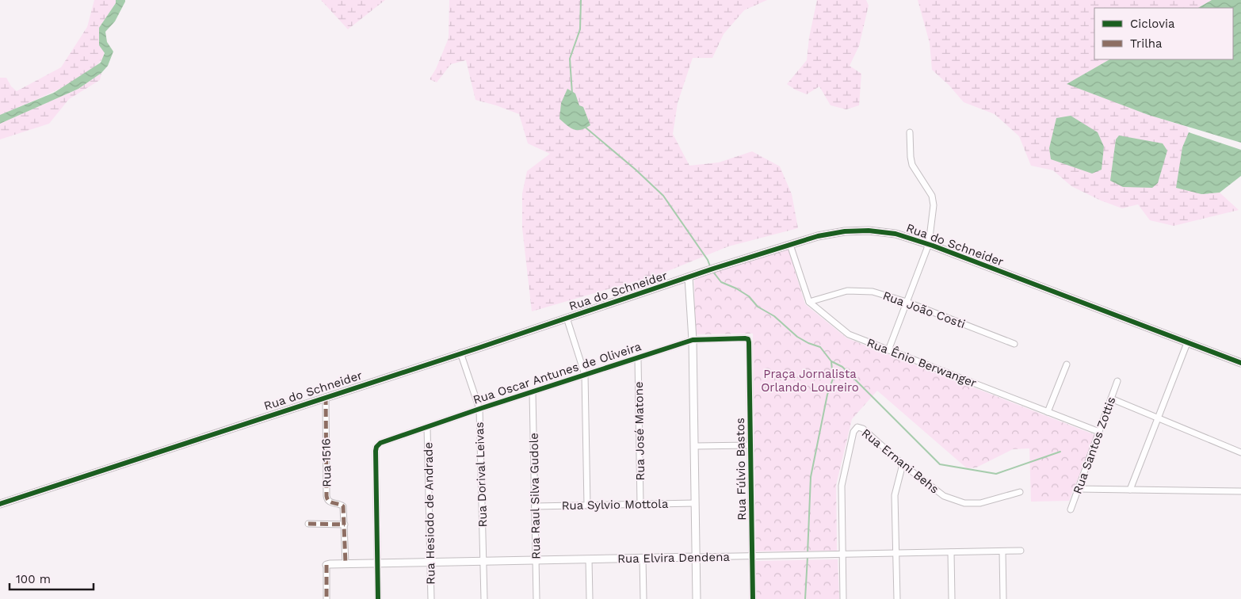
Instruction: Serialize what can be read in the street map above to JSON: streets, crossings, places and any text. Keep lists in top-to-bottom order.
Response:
{
  "streets": {
    "street": [
      "Rua do Schneider",
      "Rua João Costi",
      "Rua Ênio Berwanger",
      "Rua Oscar Antunes de Oliveira",
      "Rua José Matone",
      "Rua Santos Zottis",
      "Rua Ernani Behs",
      "Rua 1516",
      "Rua Fúlvio Bastos",
      "Rua Dorival Leivas",
      "Rua Raul Silva Gudole",
      "Rua Sylvio Mottola",
      "Rua Hesiodo de Andrade",
      "Rua Elvira Dendena"
    ]
  },
  "crossings": [
    ["Rua do Schneider", "Rua 1516"],
    ["Rua do Schneider", "Rua Dorival Leivas"],
    ["Rua João Costi", "Rua Ênio Berwanger"],
    ["Rua Ênio Berwanger", "Rua Santos Zottis"],
    ["Rua Oscar Antunes de Oliveira", "Rua José Matone"],
    ["Rua Oscar Antunes de Oliveira", "Rua Fúlvio Bastos"],
    ["Rua Oscar Antunes de Oliveira", "Rua Dorival Leivas"],
    ["Rua Oscar Antunes de Oliveira", "Rua Raul Silva Gudole"],
    ["Rua Oscar Antunes de Oliveira", "Rua Hesiodo de Andrade"],
    ["Rua Oscar Antunes de Oliveira", "Rua Elvira Dendena"],
    ["Rua José Matone", "Rua Sylvio Mottola"],
    ["Rua Ernani Behs", "Rua Elvira Dendena"],
    ["Rua 1516", "Rua Elvira Dendena"],
    ["Rua Fúlvio Bastos", "Rua Elvira Dendena"],
    ["Rua Dorival Leivas", "Rua Elvira Dendena"],
    ["Rua Raul Silva Gudole", "Rua Sylvio Mottola"],
    ["Rua Raul Silva Gudole", "Rua Elvira Dendena"],
    ["Rua Hesiodo de Andrade", "Rua Elvira Dendena"]
  ],
  "parks": ["Praça Jornalista Orlando Loureiro"],
  "legend": ["Ciclovia", "Trilha"],
  "scale_bar": "100 m"
}
